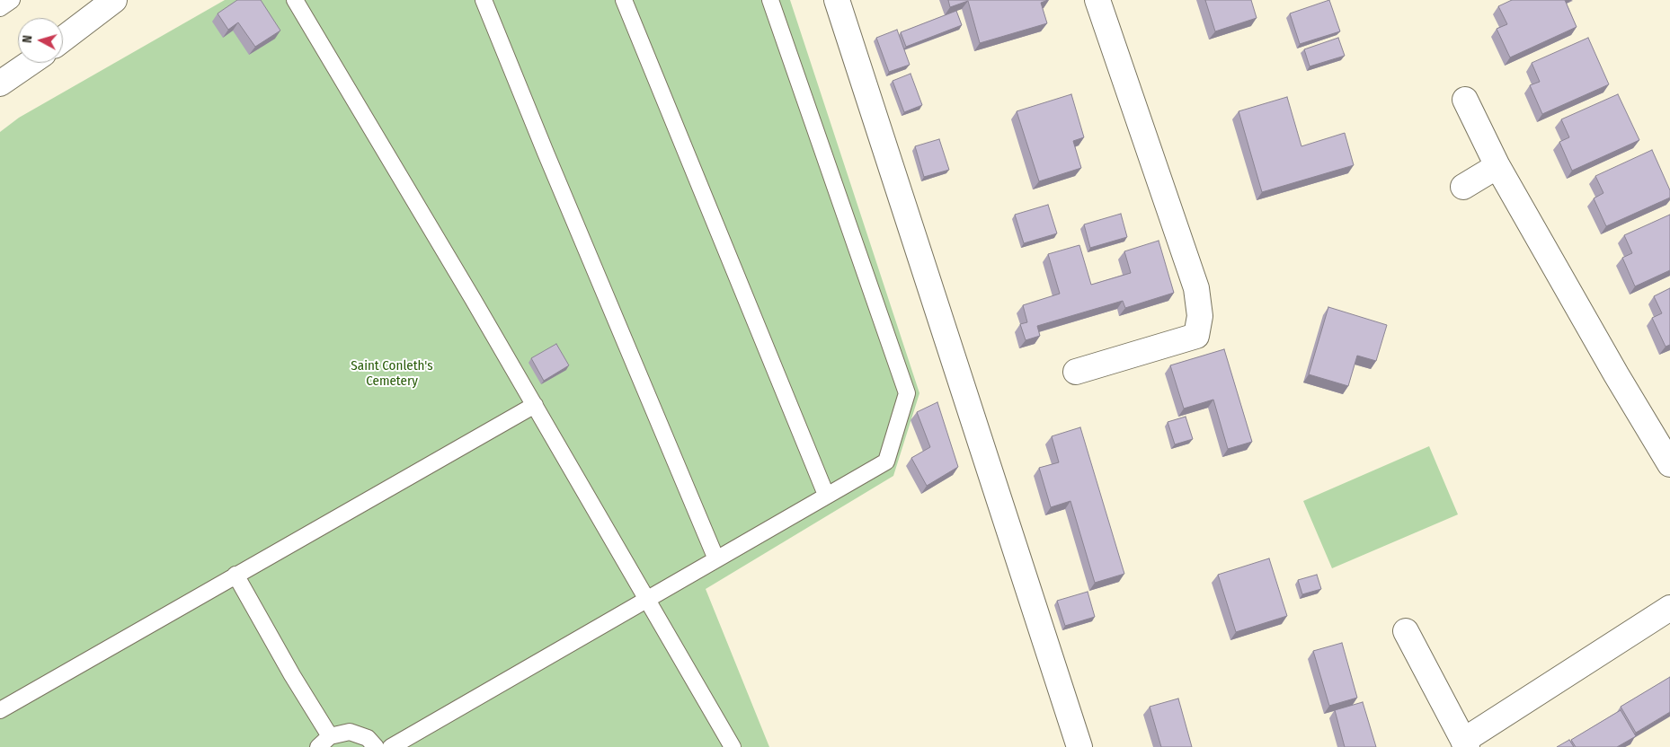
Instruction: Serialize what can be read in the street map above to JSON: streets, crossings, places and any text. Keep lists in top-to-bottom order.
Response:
{
  "parks": ["Saint Conleth's Cemetery"],
  "north": "left"
}
